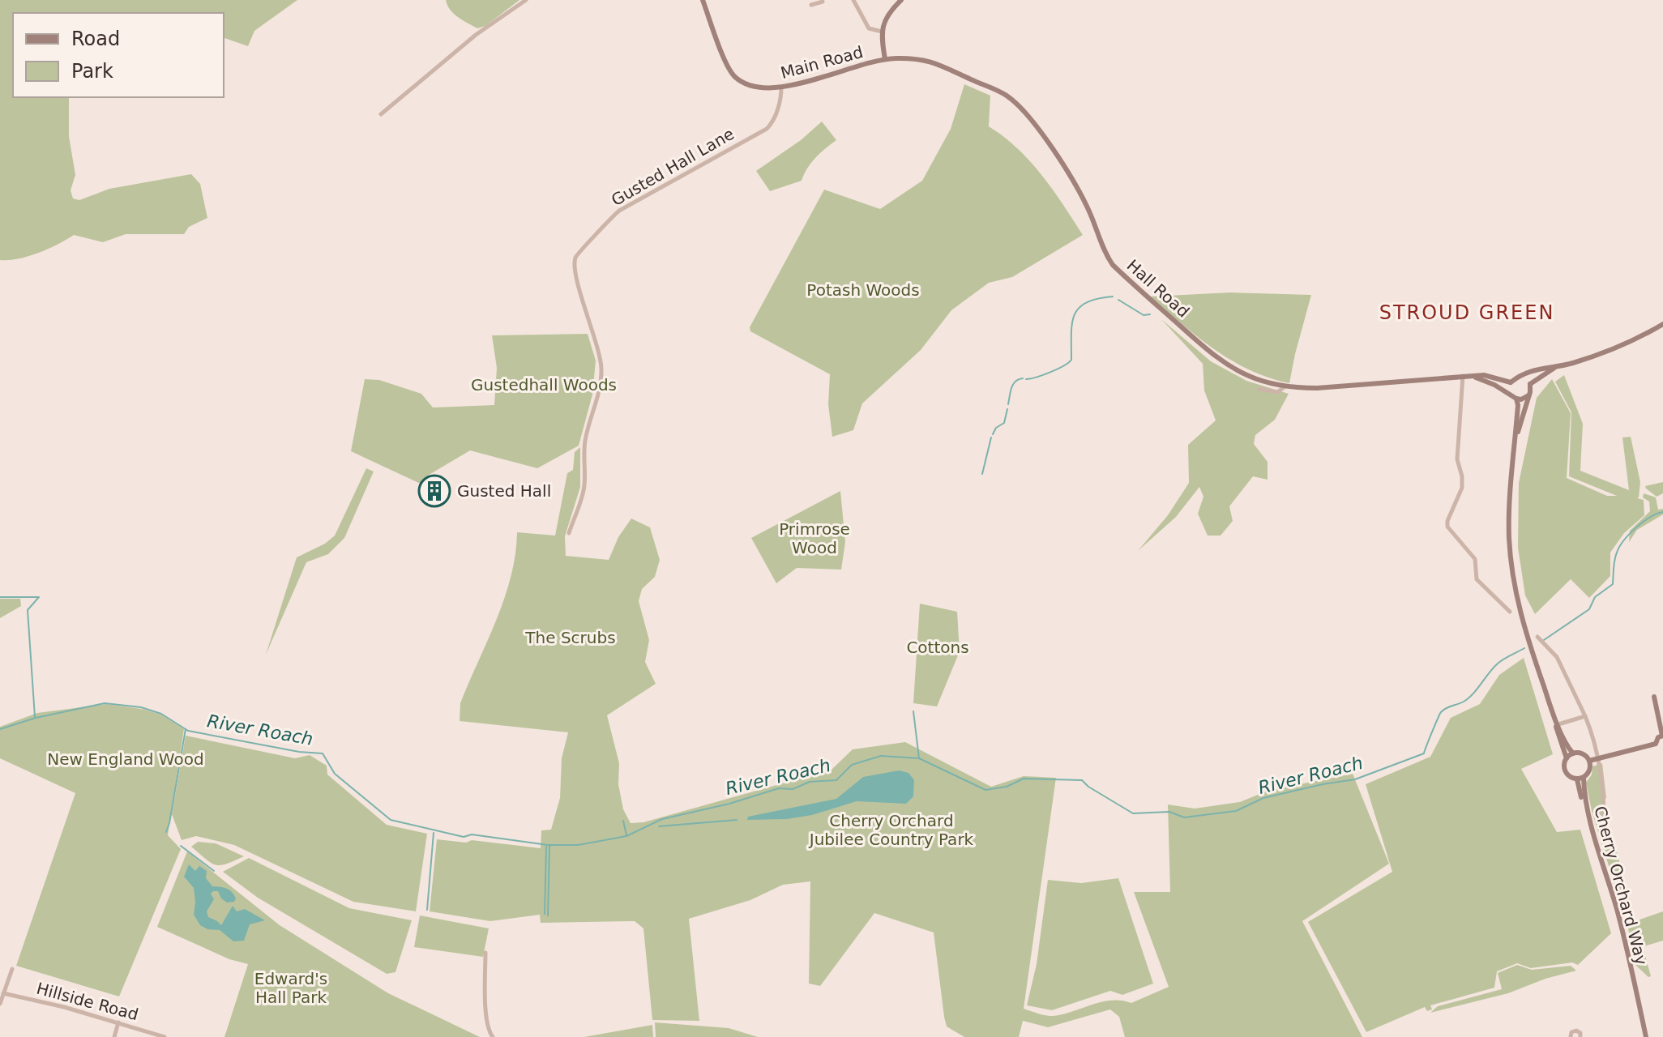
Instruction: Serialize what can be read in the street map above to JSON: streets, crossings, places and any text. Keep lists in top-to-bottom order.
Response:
{
  "streets": {
    "main road": ["Main Road", "Hall Road", "Cherry Orchard Way"],
    "street": ["Gusted Hall Lane", "Hillside Road"]
  },
  "crossings": [
    ["Main Road", "Gusted Hall Lane"],
    ["Main Road", "Hall Road"]
  ],
  "districts": ["STROUD GREEN"],
  "water": ["River Roach"],
  "parks": [
    "Potash Woods",
    "Gustedhall Woods",
    "Primrose Wood",
    "The Scrubs",
    "Cottons",
    "New England Wood",
    "Cherry Orchard Jubilee Country Park",
    "Edward's Hall Park"
  ],
  "places": {
    "building": ["Gusted Hall"]
  },
  "legend": ["Road", "Park"]
}
